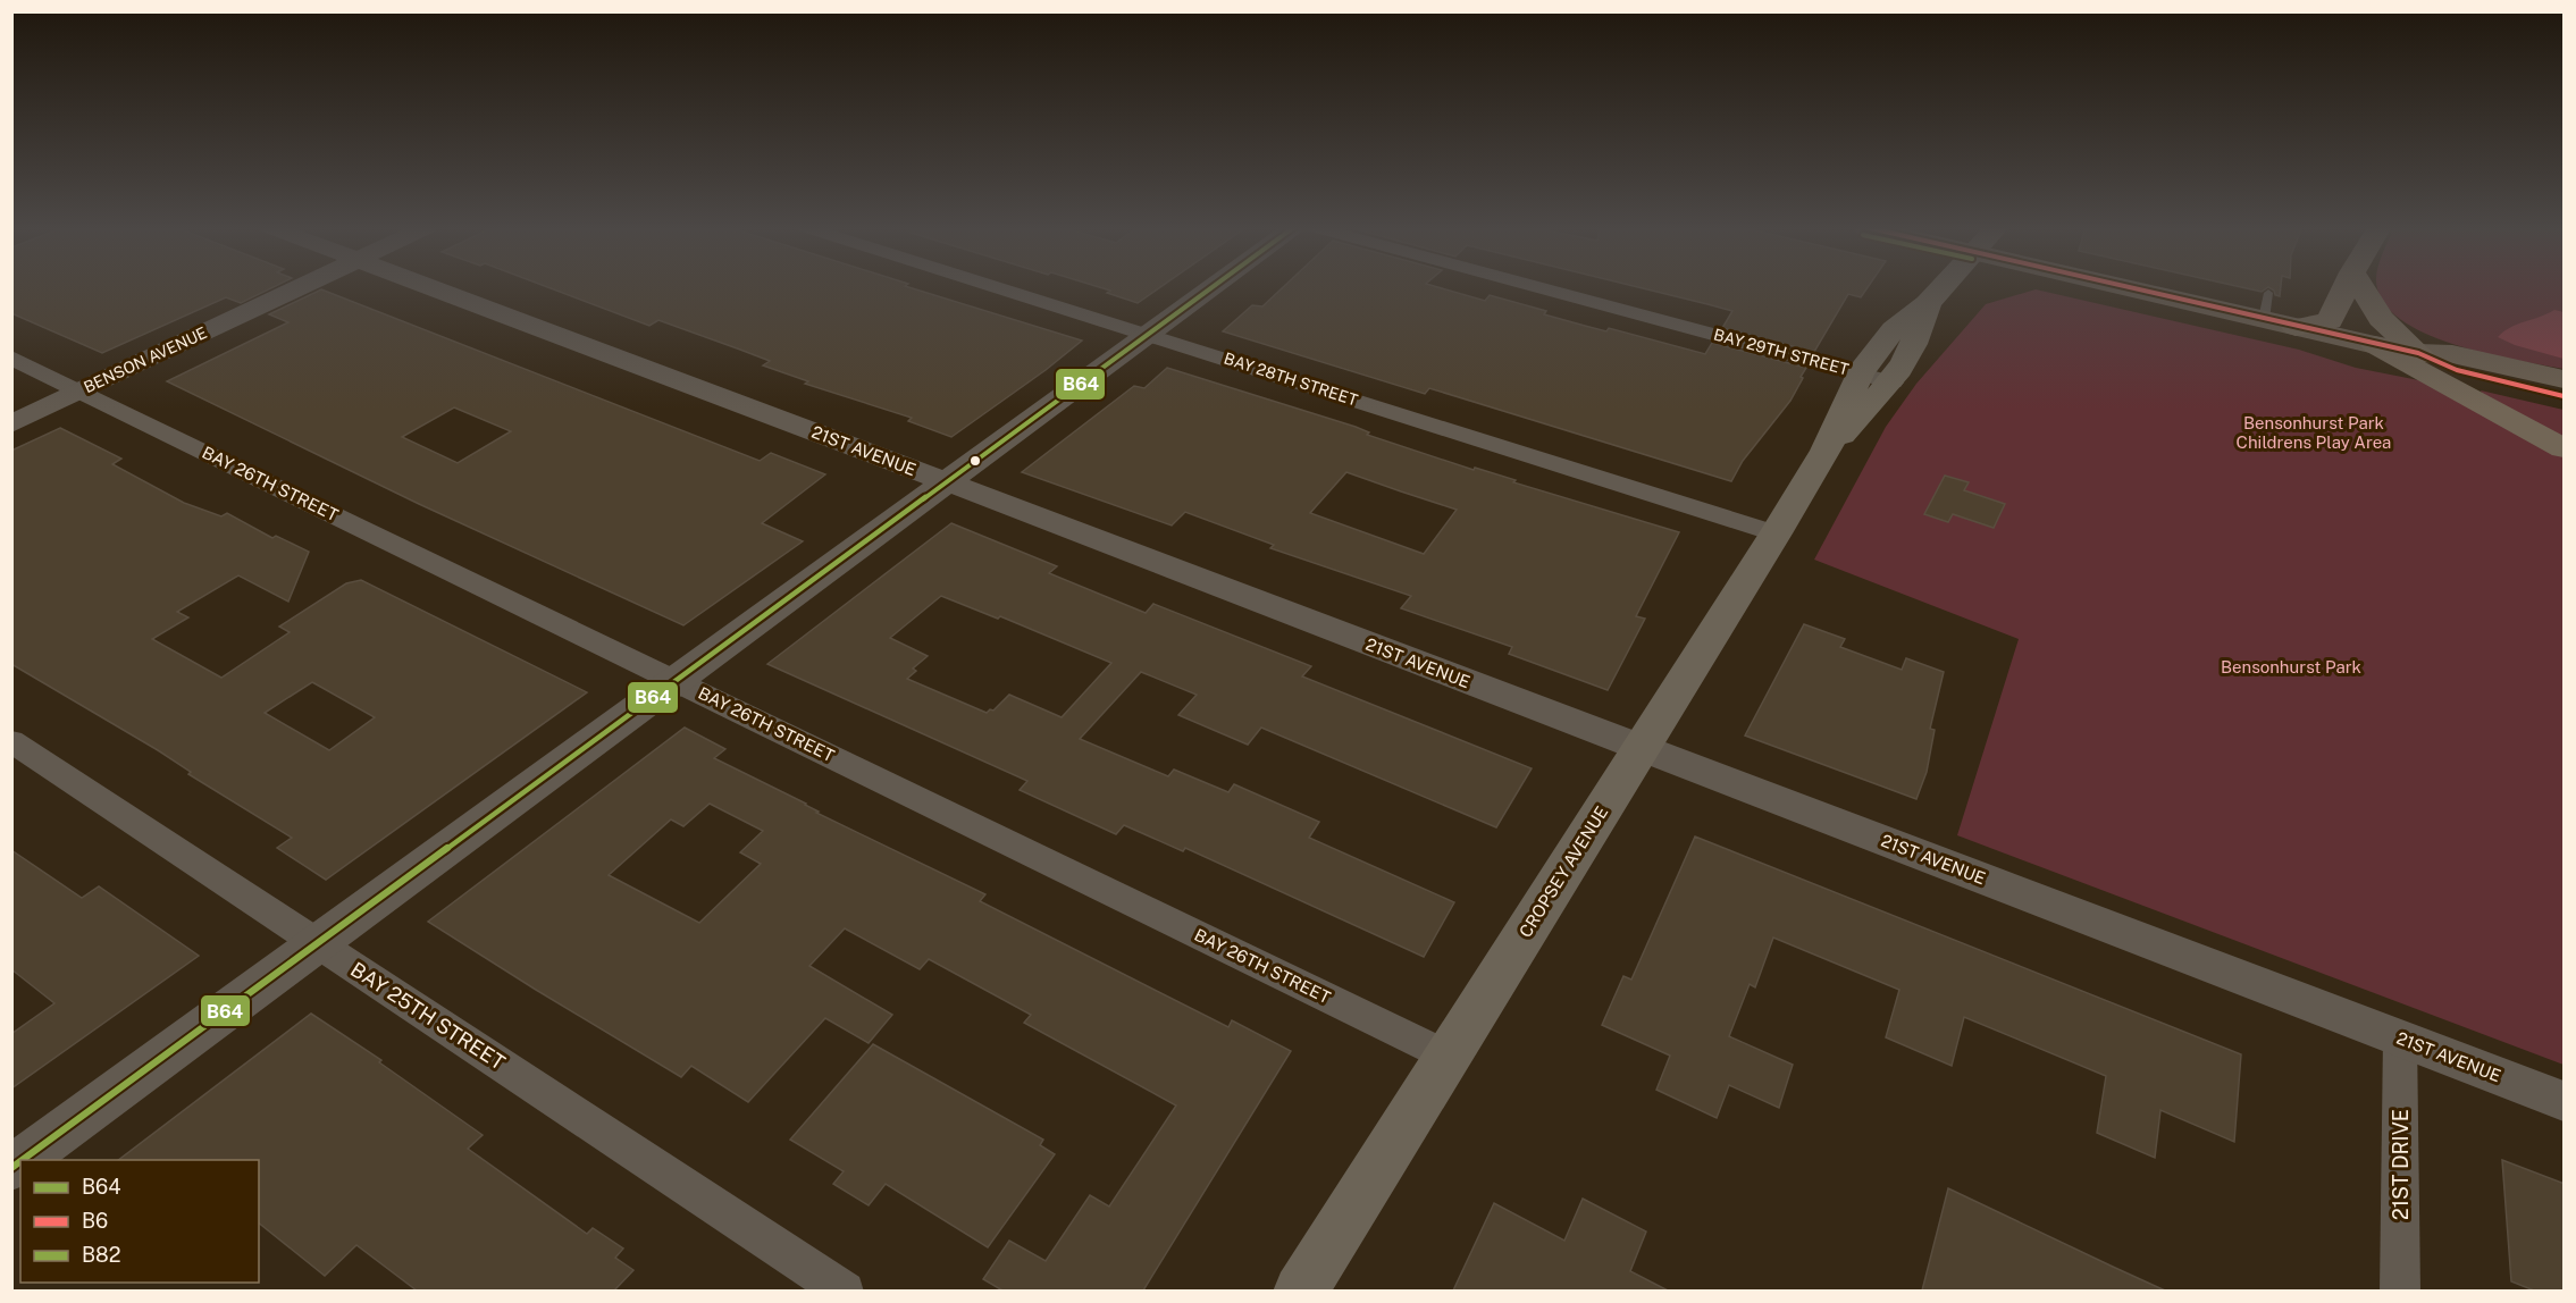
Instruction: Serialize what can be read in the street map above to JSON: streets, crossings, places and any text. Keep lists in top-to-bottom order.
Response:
{
  "streets": {
    "main road": ["CROPSEY AVENUE"],
    "street": [
      "BAY 29TH STREET",
      "BENSON AVENUE",
      "BAY 28TH STREET",
      "21ST AVENUE",
      "BAY 26TH STREET",
      "BAY 25TH STREET",
      "21ST DRIVE"
    ]
  },
  "crossings": [
    ["BAY 29TH STREET", "CROPSEY AVENUE"],
    ["BENSON AVENUE", "BAY 26TH STREET"],
    ["BAY 28TH STREET", "CROPSEY AVENUE"],
    ["21ST AVENUE", "CROPSEY AVENUE"],
    ["21ST AVENUE", "21ST DRIVE"],
    ["BAY 26TH STREET", "CROPSEY AVENUE"]
  ],
  "parks": ["Bensonhurst Park Childrens Play Area", "Bensonhurst Park"],
  "lines": ["transit line B64", "transit line B6"],
  "legend": ["B64", "B6", "B82"]
}
